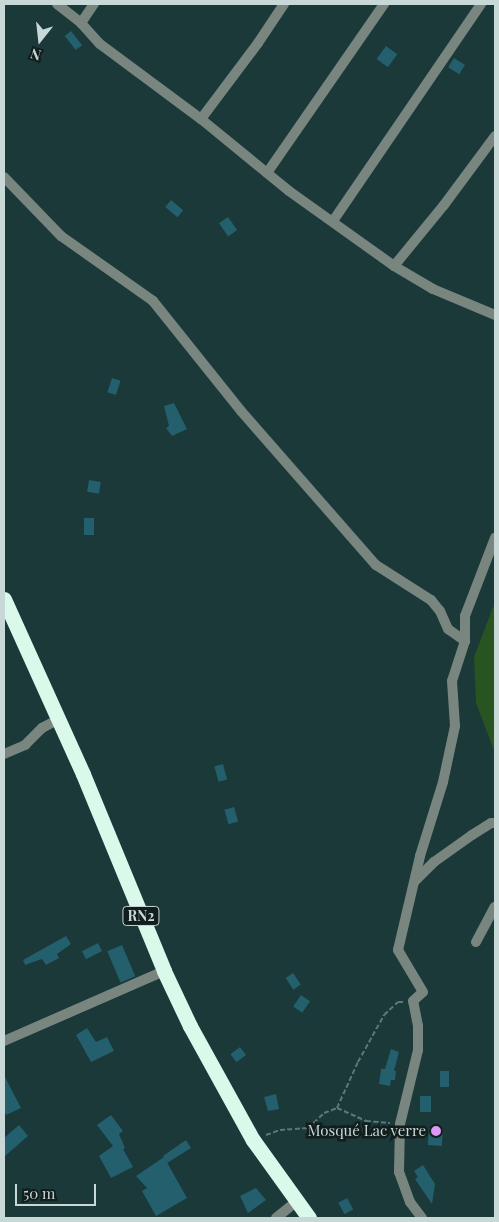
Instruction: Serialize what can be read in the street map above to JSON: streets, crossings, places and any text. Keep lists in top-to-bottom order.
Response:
{
  "streets": {
    "highway": ["RN2"]
  },
  "places": ["Mosqué Lac verre"],
  "scale_bar": "50 m",
  "north": "bottom"
}
